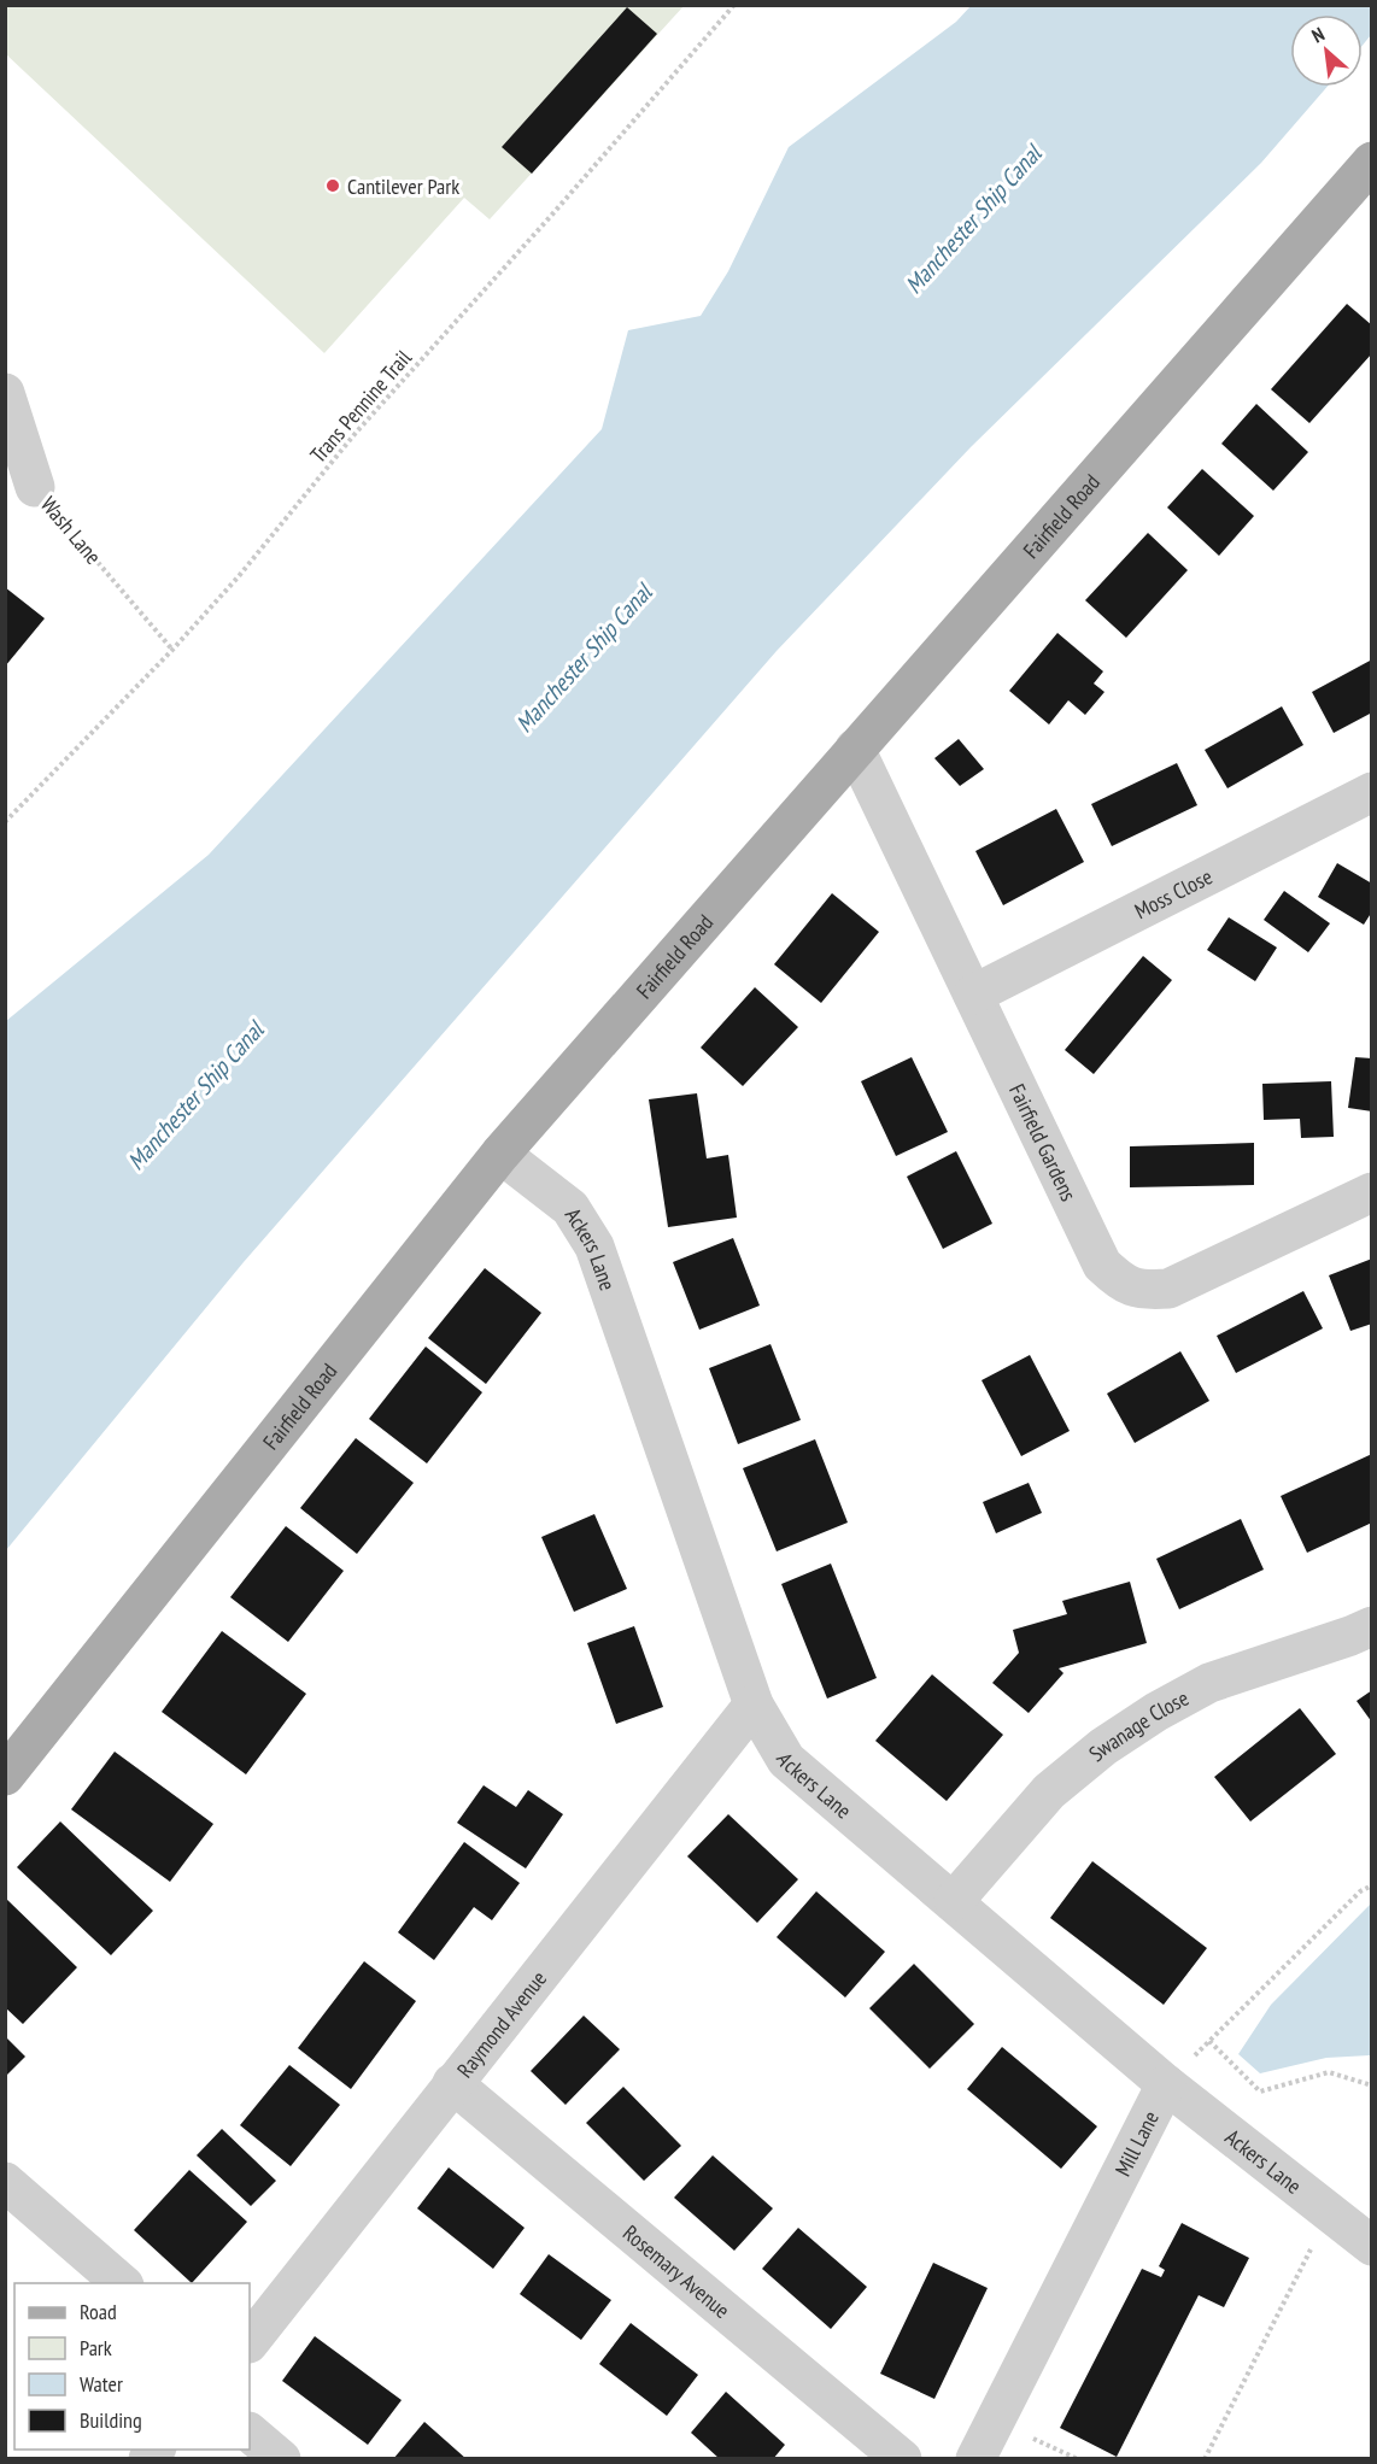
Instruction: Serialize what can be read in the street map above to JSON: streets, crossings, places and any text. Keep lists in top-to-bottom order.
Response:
{
  "streets": {
    "main road": ["Fairfield Road"],
    "street": [
      "Wash Lane",
      "Moss Close",
      "Fairfield Gardens",
      "Ackers Lane",
      "Swanage Close",
      "Raymond Avenue",
      "Mill Lane",
      "Rosemary Avenue"
    ],
    "path": ["Trans Pennine Trail"]
  },
  "crossings": [
    ["Trans Pennine Trail", "Wash Lane"],
    ["Fairfield Road", "Fairfield Gardens"],
    ["Fairfield Road", "Ackers Lane"],
    ["Moss Close", "Fairfield Gardens"],
    ["Ackers Lane", "Swanage Close"],
    ["Ackers Lane", "Raymond Avenue"],
    ["Ackers Lane", "Mill Lane"],
    ["Raymond Avenue", "Rosemary Avenue"]
  ],
  "water": ["Manchester Ship Canal"],
  "places": ["Cantilever Park"],
  "legend": [
    "Road",
    "Park",
    "Water",
    "Building"
  ],
  "north": "top left"
}
